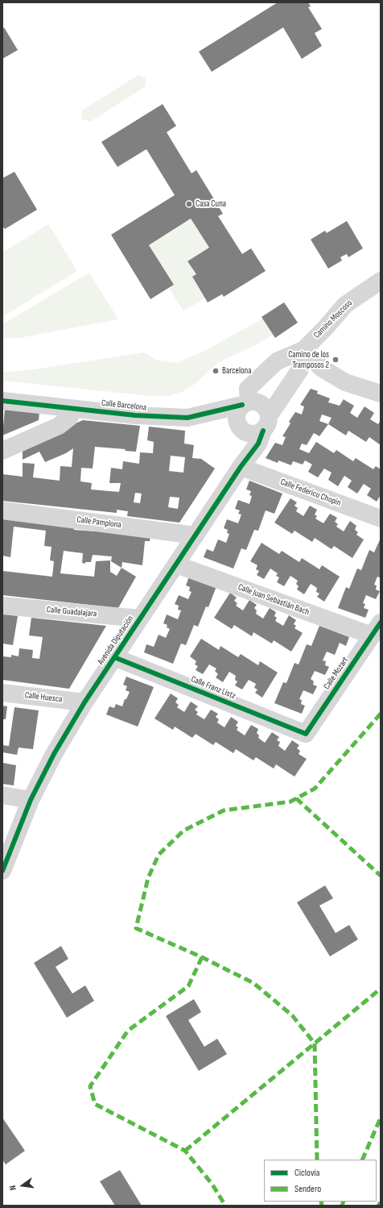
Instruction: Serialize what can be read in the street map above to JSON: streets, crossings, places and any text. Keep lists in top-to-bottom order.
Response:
{
  "streets": {
    "street": [
      "Camino Moscoso",
      "Calle Barcelona",
      "Calle Federico Chopin",
      "Calle Pamplona",
      "Calle Juan Sebastián Bach",
      "Calle Guadalajara",
      "Avenida Diputación",
      "Calle Mozart",
      "Calle Franz Listz",
      "Calle Huesca"
    ]
  },
  "crossings": [
    ["Camino Moscoso", "Calle Barcelona"],
    ["Camino Moscoso", "Avenida Diputación"],
    ["Calle Barcelona", "Avenida Diputación"],
    ["Calle Federico Chopin", "Avenida Diputación"],
    ["Calle Pamplona", "Avenida Diputación"],
    ["Calle Juan Sebastián Bach", "Avenida Diputación"],
    ["Calle Juan Sebastián Bach", "Calle Mozart"],
    ["Calle Guadalajara", "Avenida Diputación"],
    ["Avenida Diputación", "Calle Franz Listz"],
    ["Avenida Diputación", "Calle Huesca"],
    ["Calle Mozart", "Calle Franz Listz"]
  ],
  "places": ["Casa Cuna", "Camino de los Tramposos 2", "Barcelona"],
  "legend": ["Ciclovía", "Sendero"],
  "north": "left"
}
